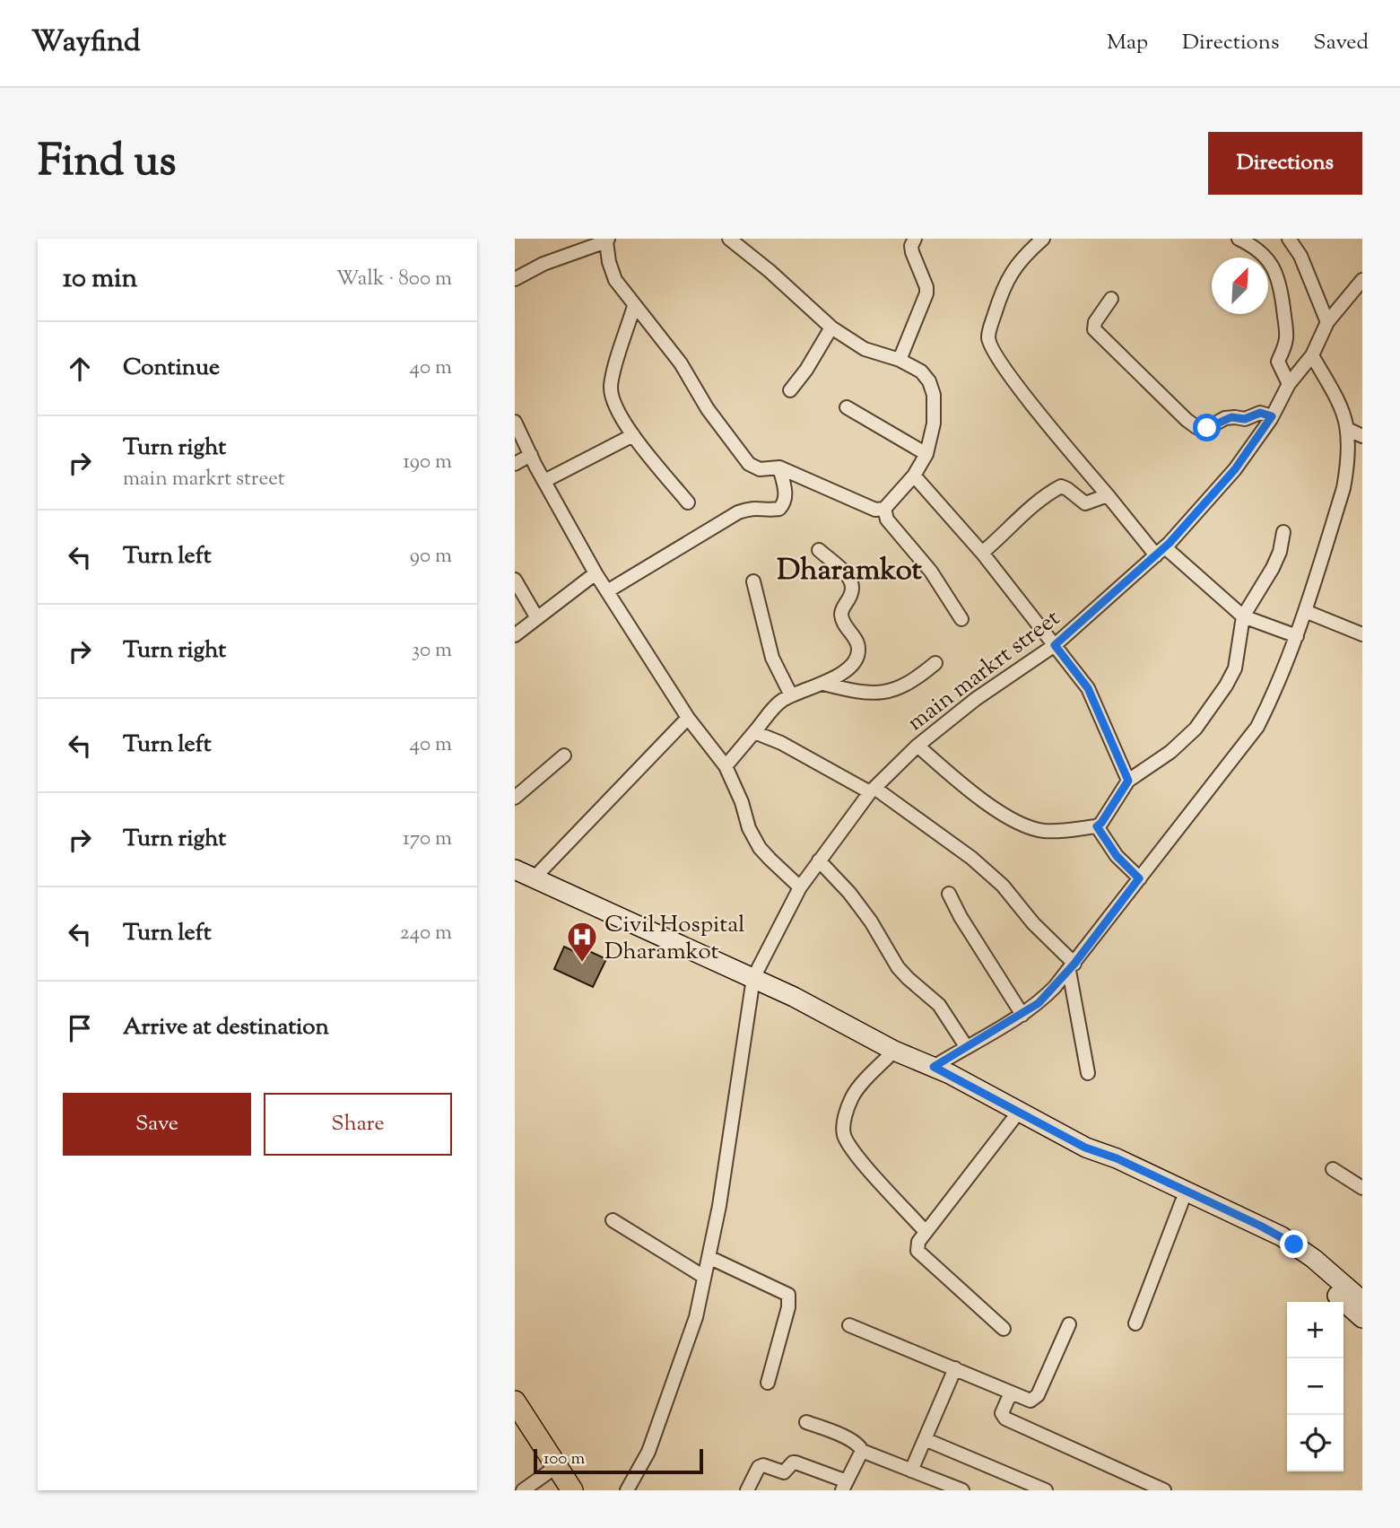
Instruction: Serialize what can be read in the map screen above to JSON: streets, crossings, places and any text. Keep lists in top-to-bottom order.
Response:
{
  "streets": {
    "street": ["main markrt street"]
  },
  "districts": ["Dharamkot"],
  "places": {
    "hospital": ["Civil Hospital Dharamkot"]
  },
  "scale_bar": "100 m",
  "north": "top right",
  "page": {
    "header": "Wayfind",
    "nav": ["Map", "Directions", "Saved"],
    "title": "Find us",
    "buttons": [
      "Directions",
      ["Save", "Share"]
    ],
    "heading": ["10 min", "Walk · 800 m"],
    "list": [
      ["Continue", "40 m"],
      ["Turn right", "main markrt street", "190 m"],
      ["Turn left", "90 m"],
      ["Turn right", "30 m"],
      ["Turn left", "40 m"],
      ["Turn right", "170 m"],
      ["Turn left", "240 m"],
      "Arrive at destination"
    ],
    "map_buttons": ["+", "−"],
    "scale": "100 m"
  }
}
